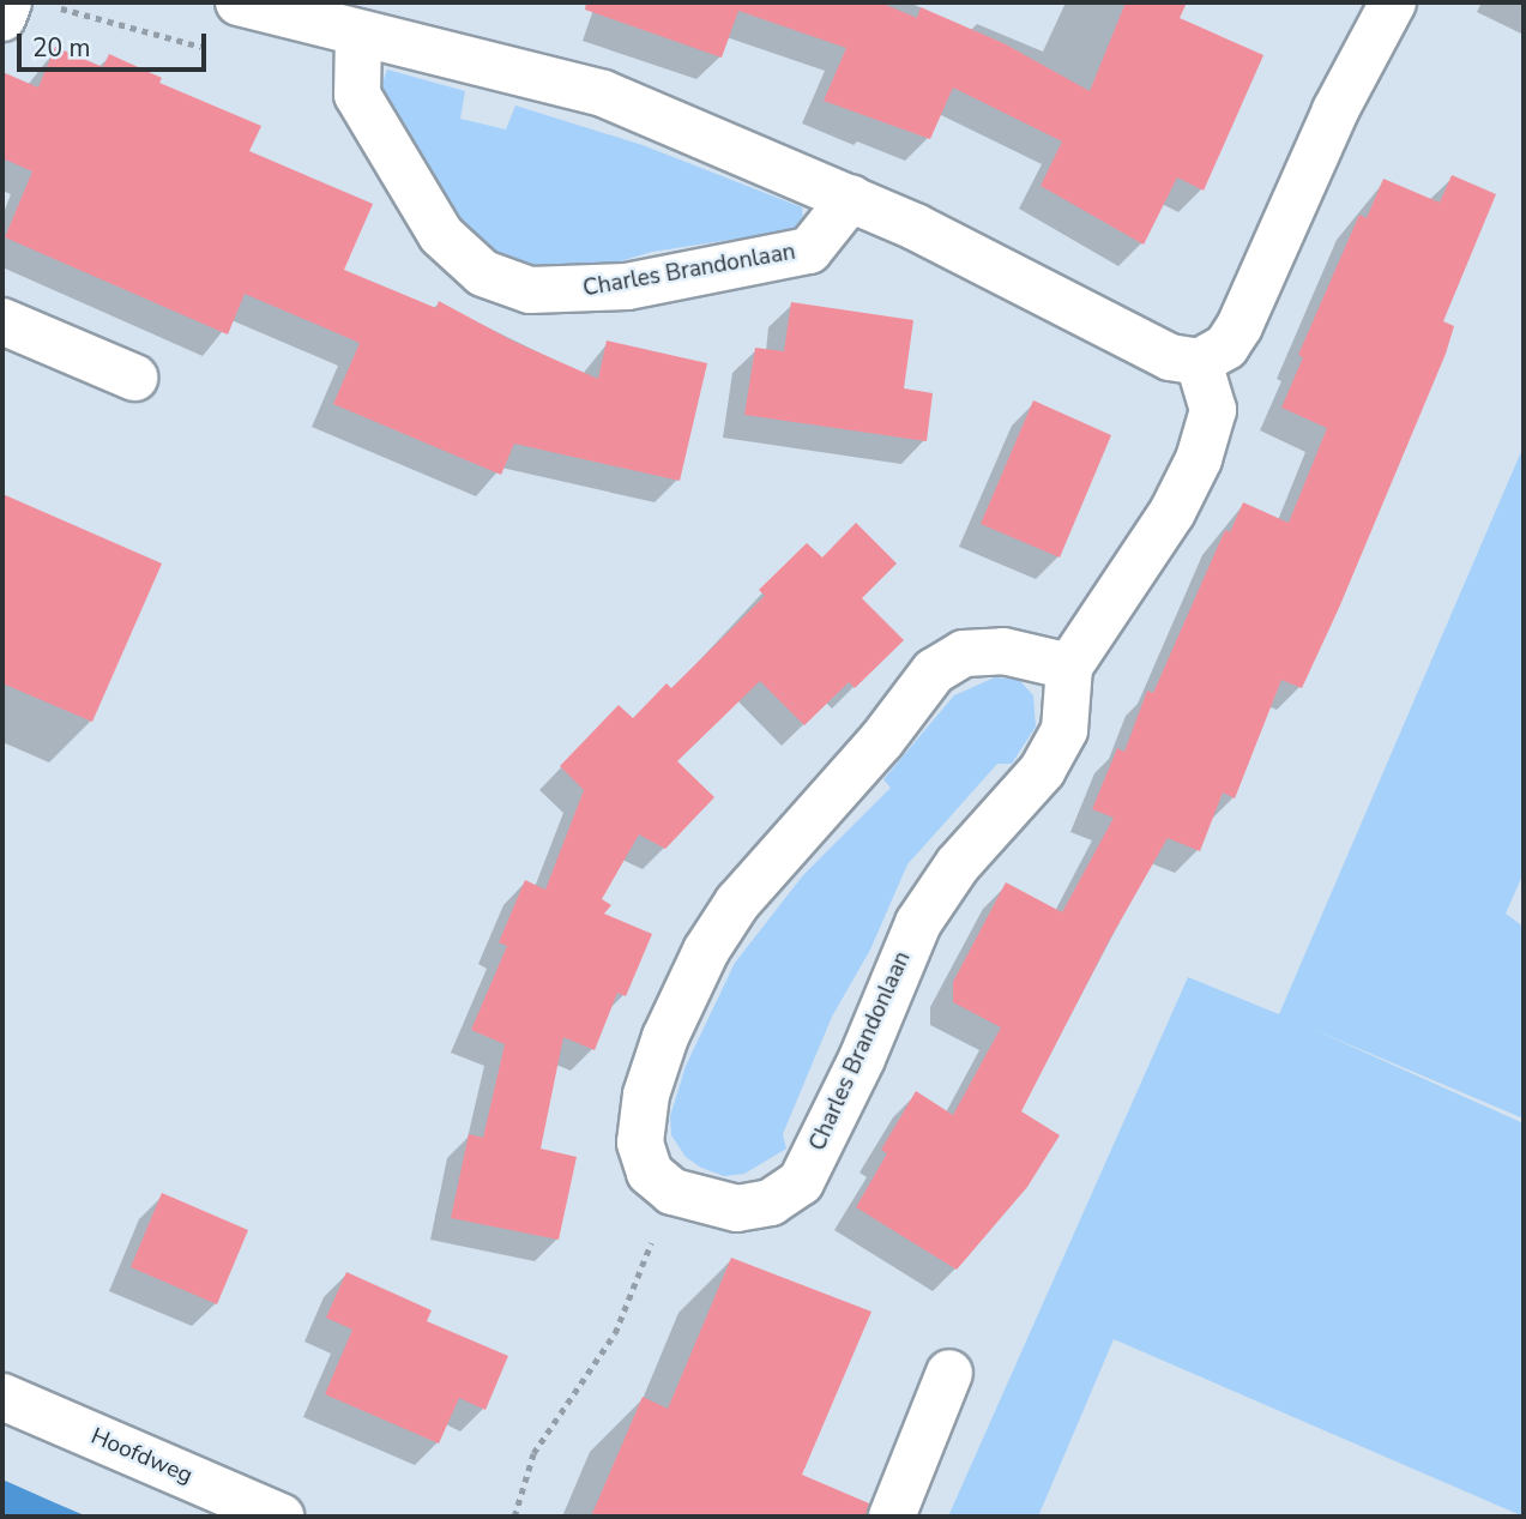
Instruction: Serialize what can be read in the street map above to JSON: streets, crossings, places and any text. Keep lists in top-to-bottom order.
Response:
{
  "streets": {
    "street": ["Charles Brandonlaan", "Hoofdweg"]
  },
  "scale_bar": "20 m"
}
